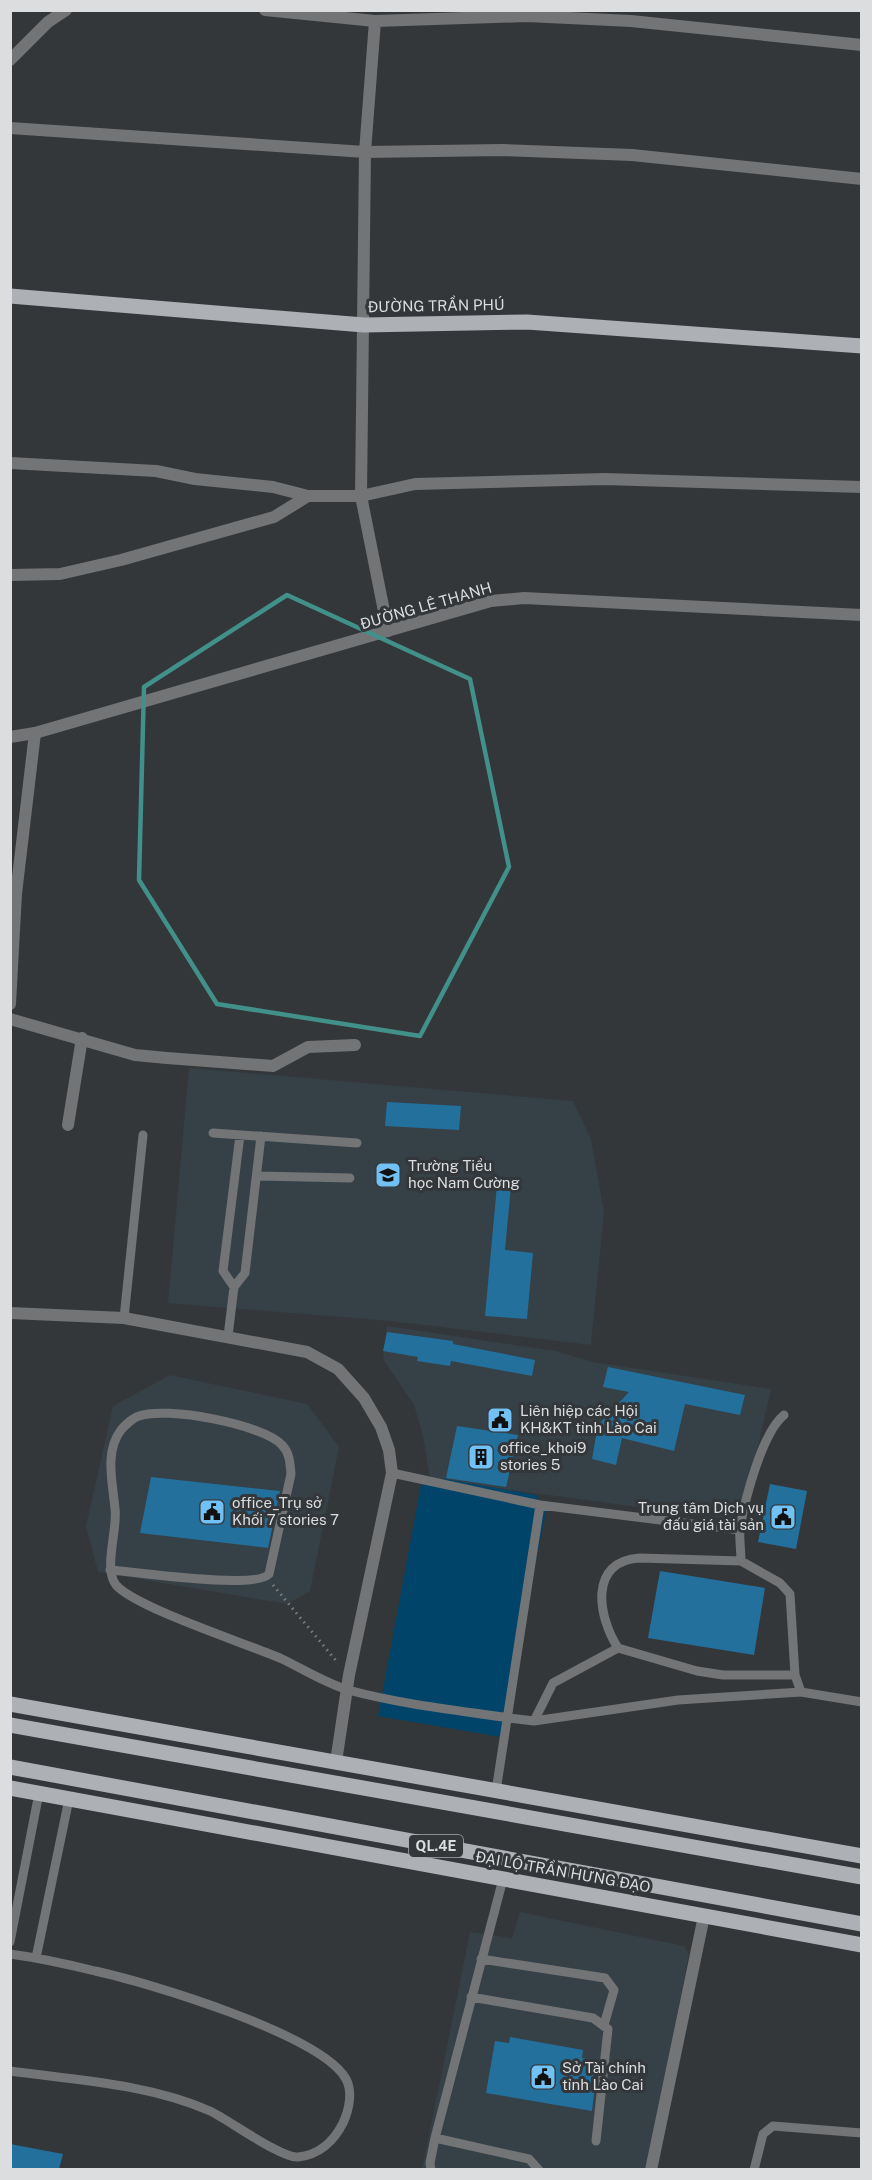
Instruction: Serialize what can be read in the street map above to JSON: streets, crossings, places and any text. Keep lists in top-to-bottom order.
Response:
{
  "streets": {
    "main road": ["ĐƯỜNG TRẦN PHÚ", "QL.4E", "ĐẠI LỘ TRẦN HƯNG ĐẠO"],
    "street": ["ĐƯỜNG LÊ THANH"]
  },
  "places": {
    "school or university": ["Trường Tiểu học Nam Cường"],
    "public building": [
      "Liên hiệp các Hội KH&KT tỉnh Lào Cai",
      "office_Trụ sở Khối 7 stories 7",
      "Trung tâm Dịch vụ đấu giá tài sản",
      "Sở Tài chính tỉnh Lào Cai"
    ],
    "building": ["office_khoi9 stories 5"]
  }
}
